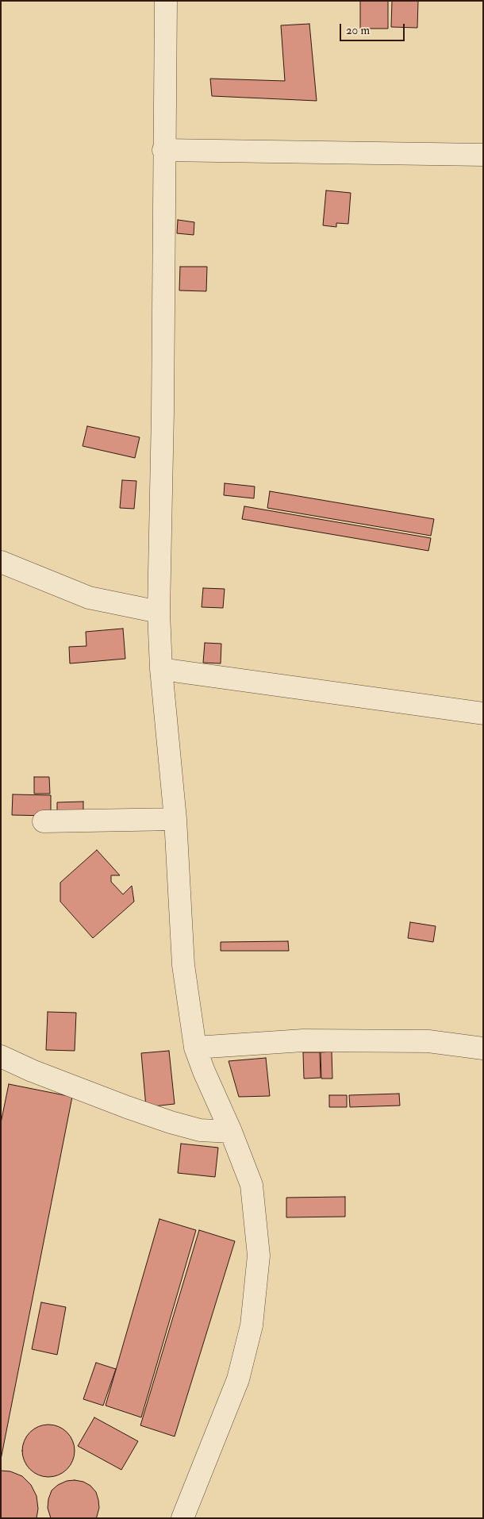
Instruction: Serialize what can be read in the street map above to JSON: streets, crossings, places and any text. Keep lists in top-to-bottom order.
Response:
{
  "scale_bar": "20 m"
}
